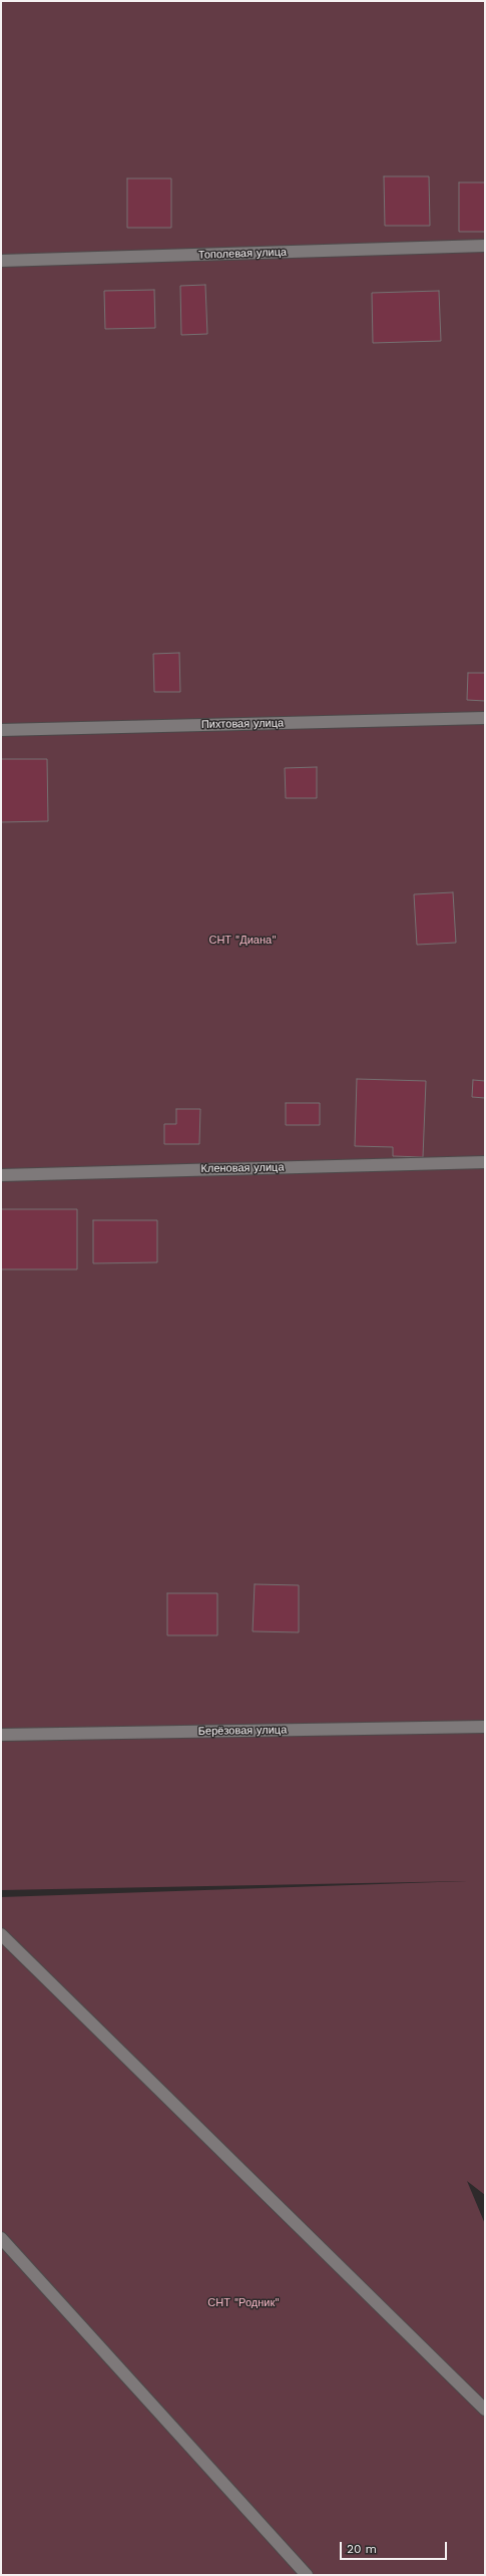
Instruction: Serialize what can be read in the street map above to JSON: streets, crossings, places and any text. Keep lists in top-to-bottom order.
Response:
{
  "streets": {
    "street": [
      "Тополевая улица",
      "Пихтовая улица",
      "Кленовая улица",
      "Берёзовая улица"
    ]
  },
  "parks": ["СНТ \"Диана\"", "СНТ \"Родник\""],
  "scale_bar": "20 m"
}
